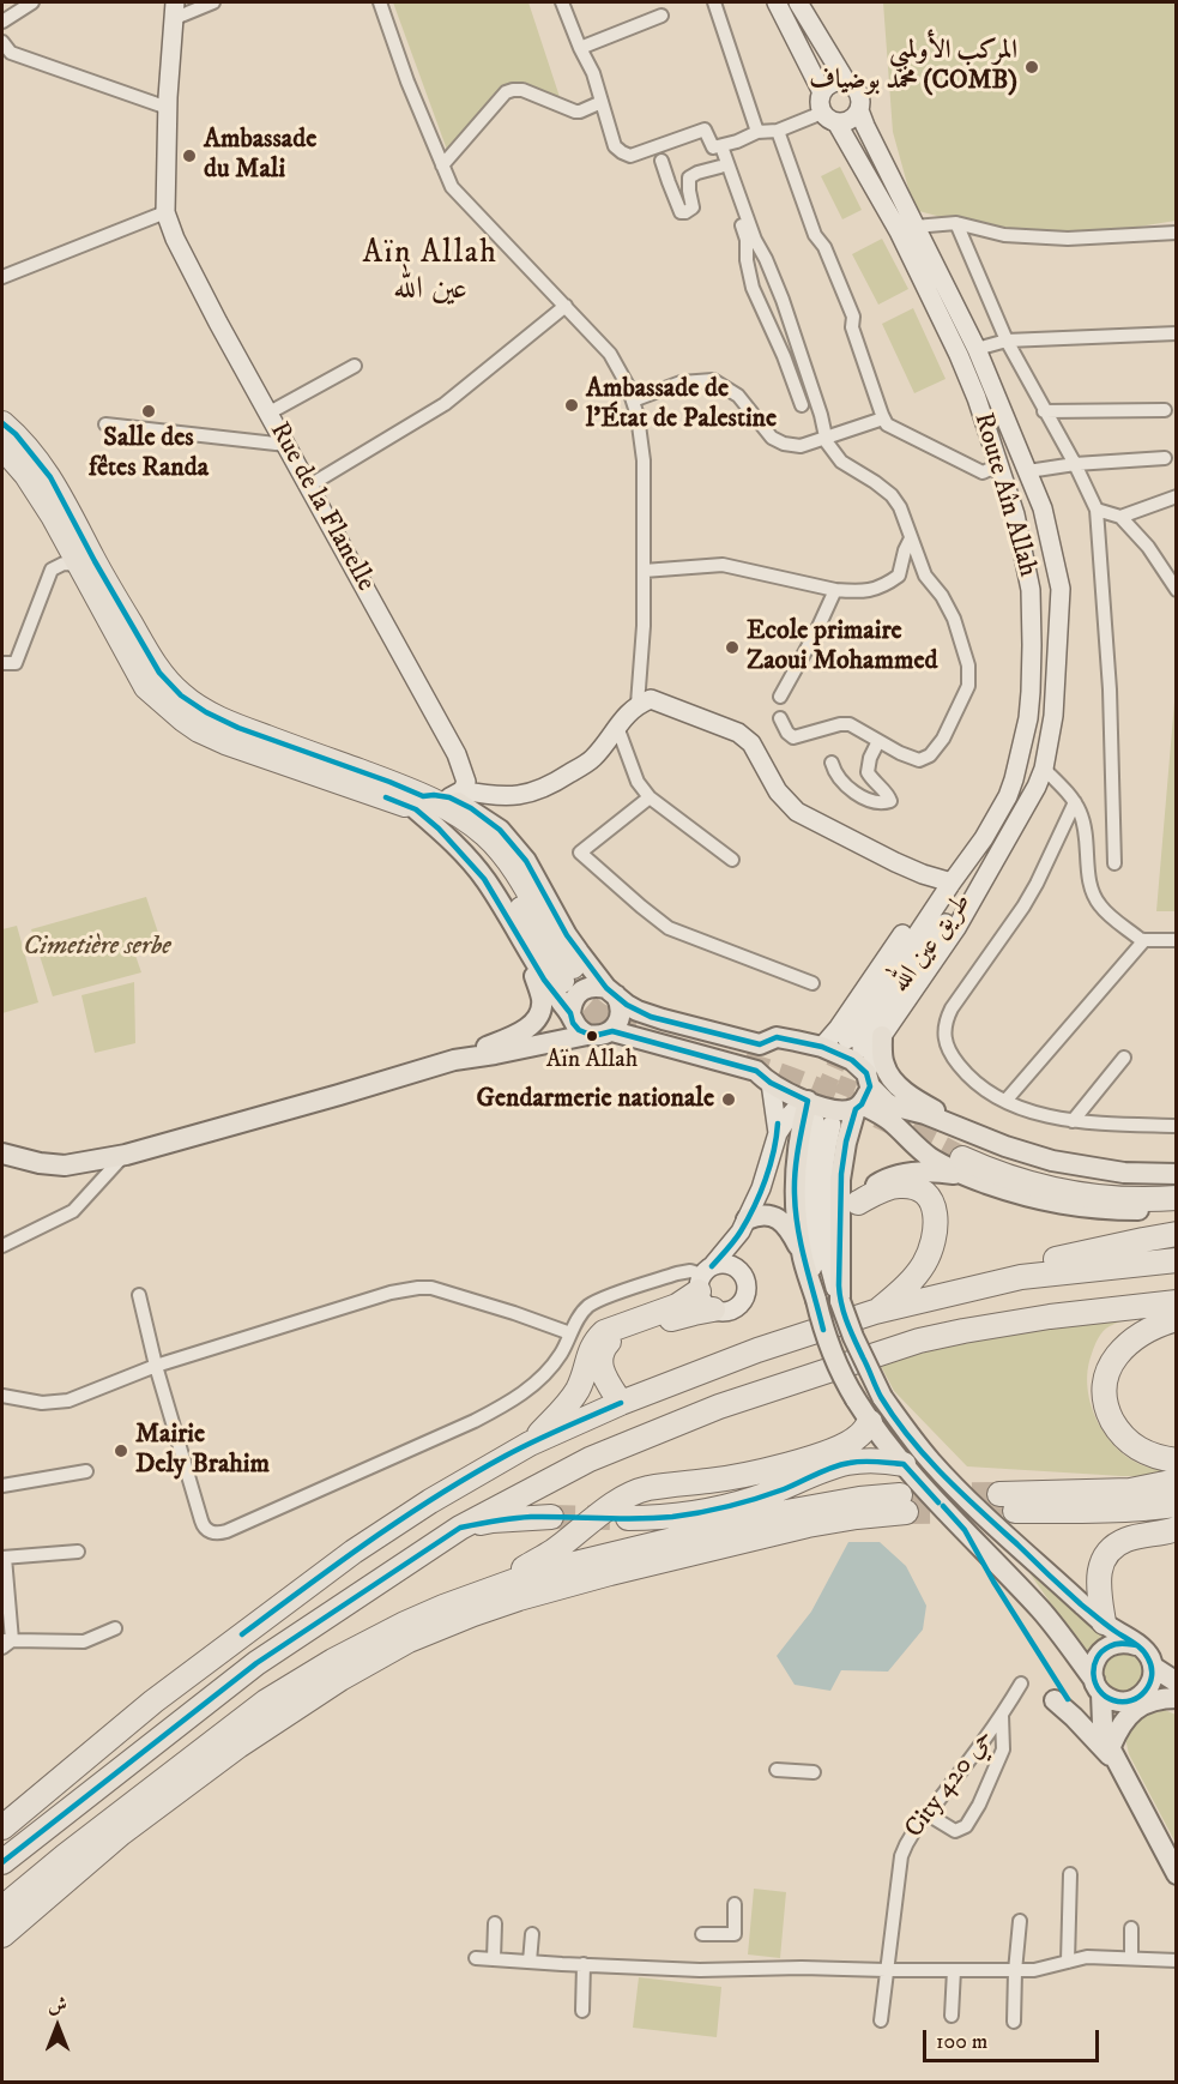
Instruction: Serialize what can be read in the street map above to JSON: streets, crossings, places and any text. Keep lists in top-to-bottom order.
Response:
{
  "streets": {
    "main road": ["Route Aîn Allah", "Rue de la Flanelle", "طريق عين الله"],
    "street": ["City 420 حي"]
  },
  "crossings": [
    ["Route Aîn Allah", "طريق عين الله"]
  ],
  "districts": ["Aïn Allah عين الله"],
  "parks": ["Cimetière serbe"],
  "places": [
    "المركب الأولمبي محمد بوضياف (COMB)",
    "Ambassade du Mali",
    "Ambassade de l'État de Palestine",
    "Salle des fêtes Randa",
    "Ecole primaire Zaoui Mohammed",
    "Aïn Allah",
    "Gendarmerie nationale",
    "Mairie Dely Brahim"
  ],
  "scale_bar": "100 m",
  "north": "top"
}
